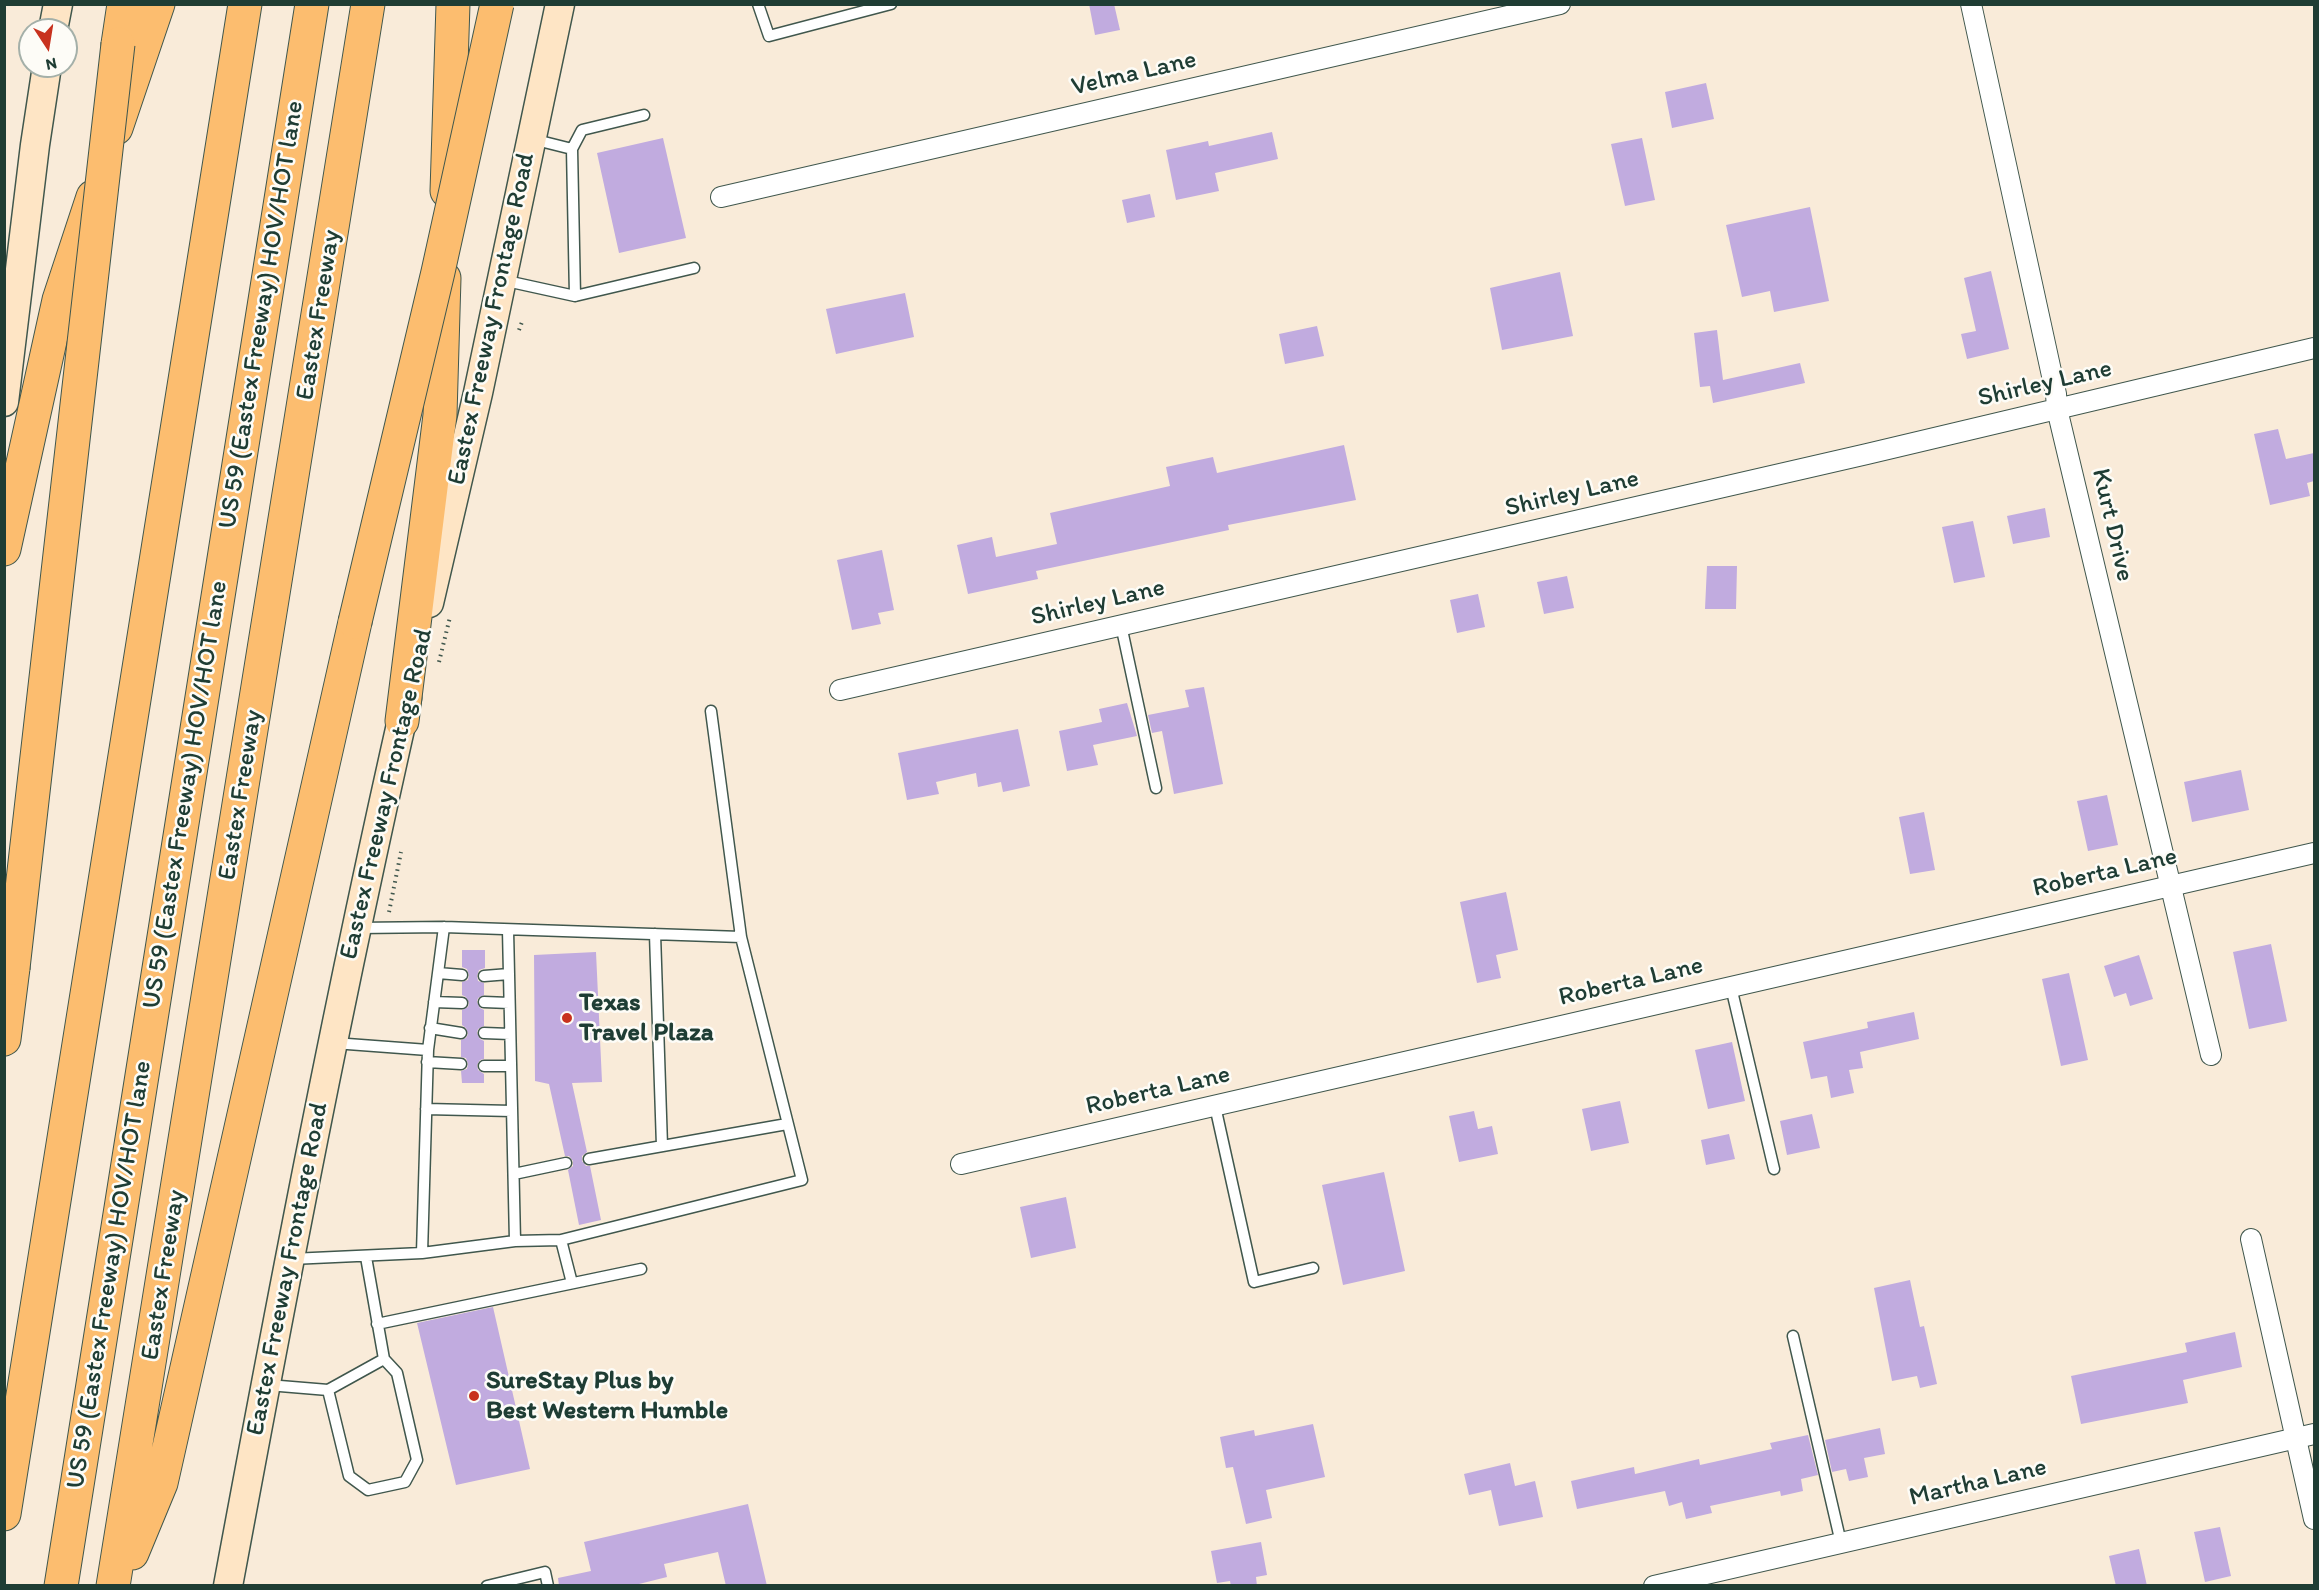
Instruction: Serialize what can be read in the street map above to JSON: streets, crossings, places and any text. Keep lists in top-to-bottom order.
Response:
{
  "streets": {
    "highway": ["US 59 (Eastex Freeway) HOV/HOT lane", "Eastex Freeway"],
    "main road": ["Eastex Freeway Frontage Road"],
    "street": [
      "Velma Lane",
      "Shirley Lane",
      "Kurt Drive",
      "Roberta Lane",
      "Martha Lane"
    ]
  },
  "crossings": [
    ["Shirley Lane", "Kurt Drive"],
    ["Kurt Drive", "Roberta Lane"]
  ],
  "places": ["Texas Travel Plaza", "SureStay Plus by Best Western Humble"],
  "north": "bottom"
}
